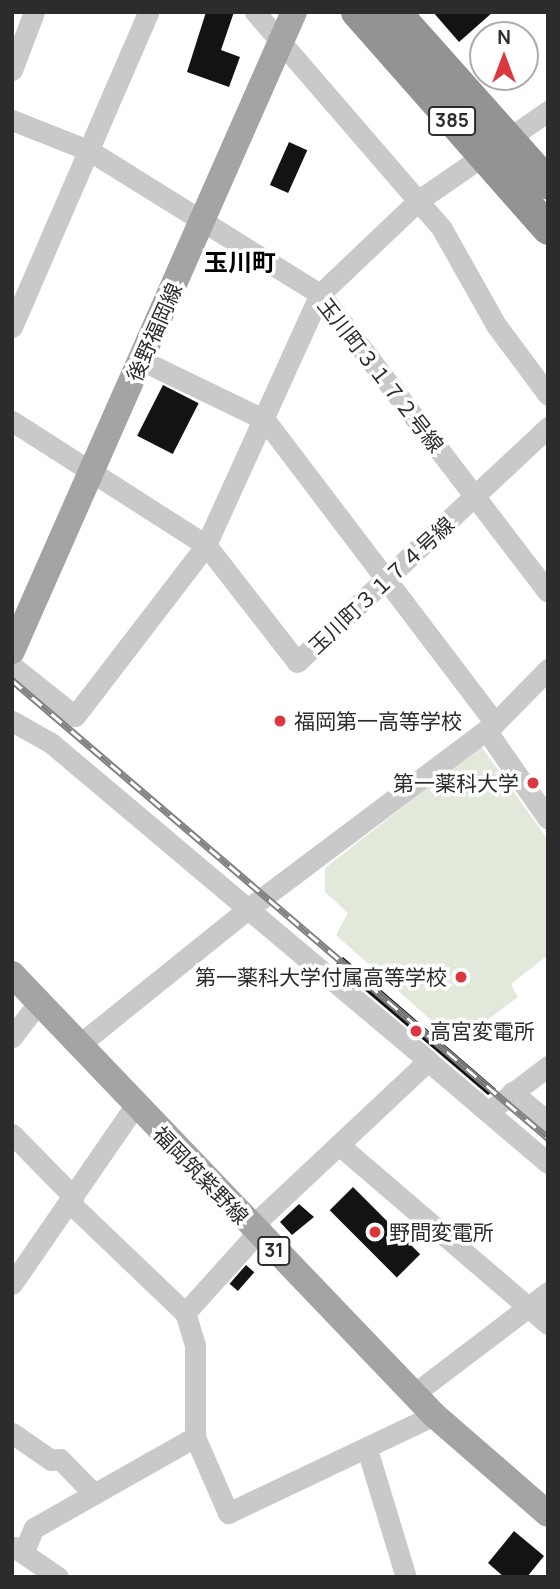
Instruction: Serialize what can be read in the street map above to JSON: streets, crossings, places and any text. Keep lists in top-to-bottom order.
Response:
{
  "streets": {
    "highway": ["385"],
    "main road": ["後野福岡線", "福岡筑紫野線", "31"],
    "street": ["玉川町３１７２号線", "玉川町３１７４号線"]
  },
  "crossings": [
    ["後野福岡線", "玉川町３１７２号線"],
    ["後野福岡線", "玉川町３１７４号線"],
    ["玉川町３１７２号線", "玉川町３１７４号線"]
  ],
  "districts": ["玉川町"],
  "places": [
    "福岡第一高等学校",
    "第一薬科大学",
    "第一薬科大学付属高等学校",
    "高宮変電所",
    "野間変電所"
  ],
  "north": "top"
}
